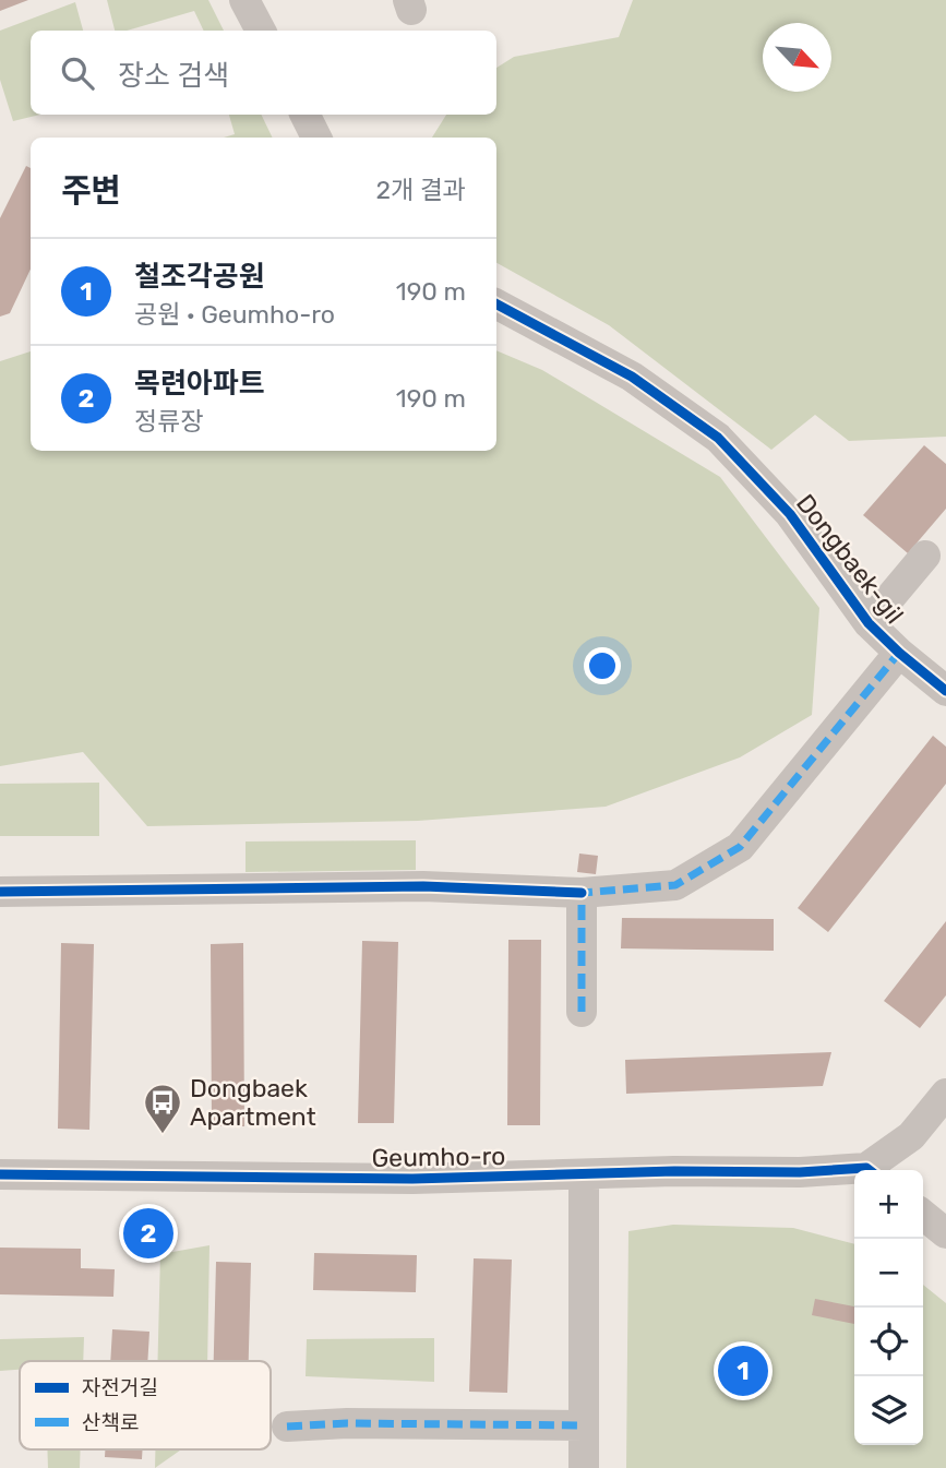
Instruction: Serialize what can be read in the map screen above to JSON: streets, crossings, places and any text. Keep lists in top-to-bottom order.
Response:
{
  "streets": {
    "street": ["Dongbaek-gil", "Geumho-ro"]
  },
  "places": {
    "bus stop": ["Dongbaek Apartment"]
  },
  "legend": ["자전거길", "산책로"],
  "north": "bottom right",
  "page": {
    "search": "장소 검색",
    "heading": ["주변", "2개 결과"],
    "list": [
      {
        "mark": "1",
        "name": "철조각공원",
        "note": "공원 · Geumho-ro",
        "value": "190 m"
      },
      {
        "mark": "2",
        "name": "목련아파트",
        "note": "정류장",
        "value": "190 m"
      }
    ],
    "map_buttons": ["+", "−"],
    "pins": ["2", "1"]
  }
}
